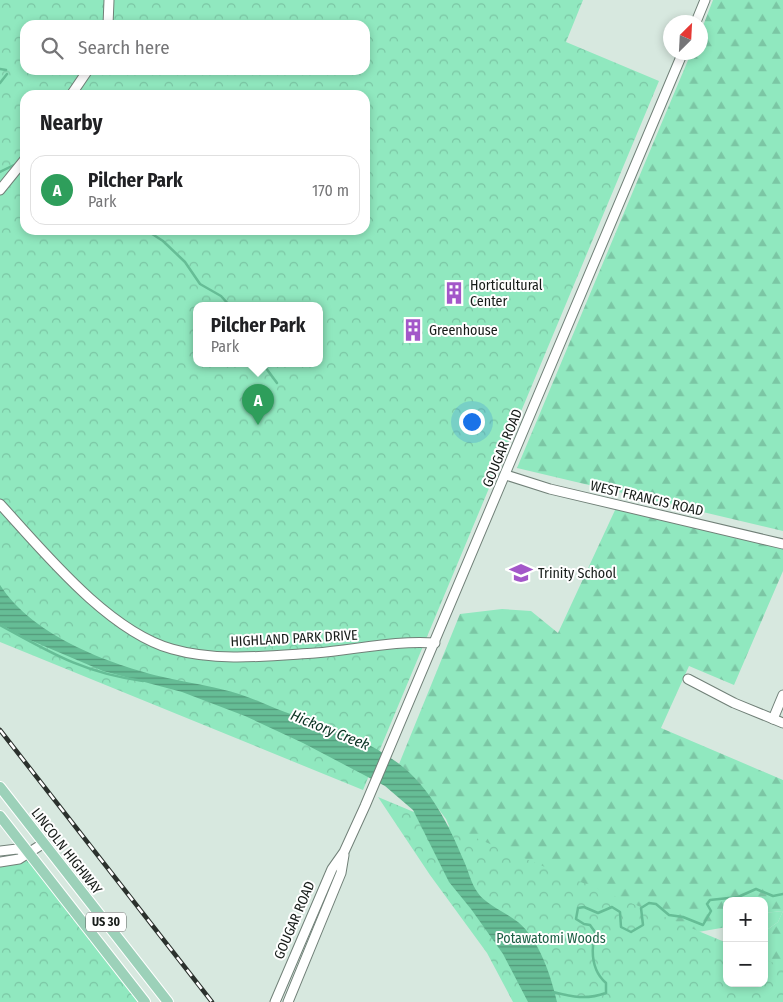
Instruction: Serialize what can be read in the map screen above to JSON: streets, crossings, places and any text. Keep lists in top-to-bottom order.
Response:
{
  "streets": {
    "main road": ["LINCOLN HIGHWAY", "US 30"],
    "street": ["GOUGAR ROAD", "WEST FRANCIS ROAD", "HIGHLAND PARK DRIVE"]
  },
  "crossings": [
    ["GOUGAR ROAD", "WEST FRANCIS ROAD"],
    ["GOUGAR ROAD", "HIGHLAND PARK DRIVE"]
  ],
  "water": ["Hickory Creek"],
  "parks": ["Potawatomi Woods"],
  "places": {
    "building": ["Horticultural Center", "Greenhouse"],
    "school or university": ["Trinity School"]
  },
  "north": "top right",
  "page": {
    "search": "Search here",
    "heading": "Nearby",
    "list": [
      {
        "mark": "A",
        "name": "Pilcher Park",
        "note": "Park",
        "value": "170 m"
      }
    ],
    "popup": ["Pilcher Park", "Park"],
    "pins": "A",
    "map_buttons": ["+", "−"]
  }
}
